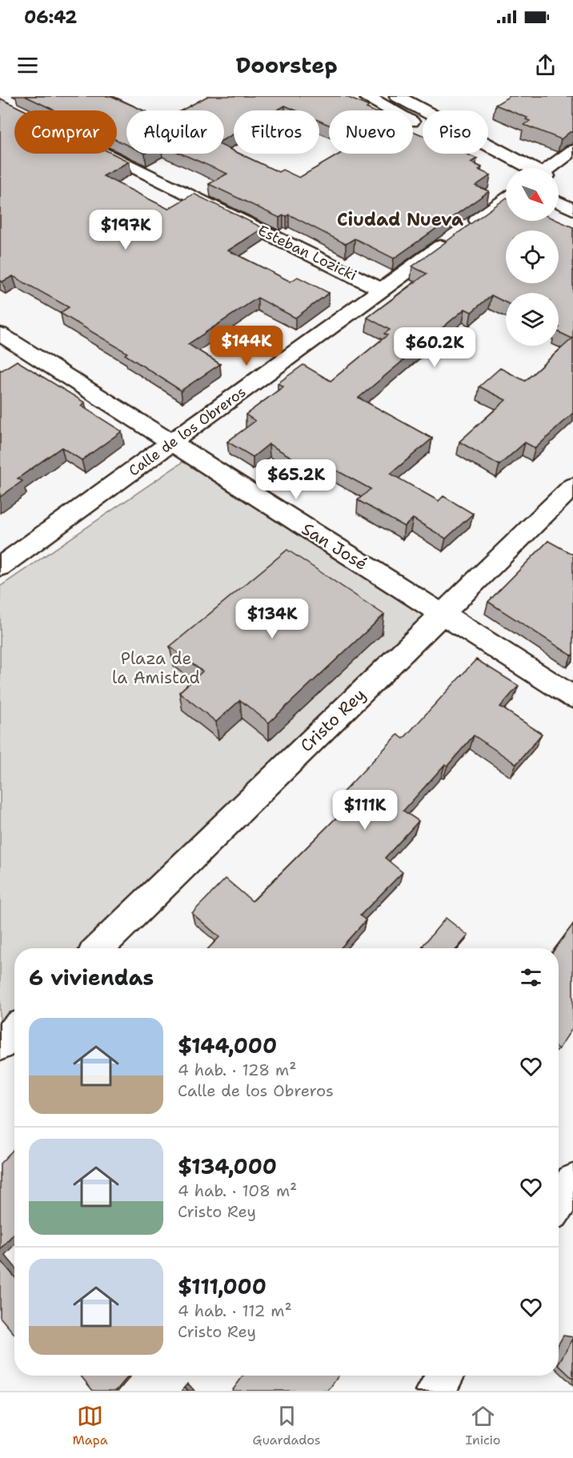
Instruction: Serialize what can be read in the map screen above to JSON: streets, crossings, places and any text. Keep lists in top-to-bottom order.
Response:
{
  "streets": {
    "street": [
      "Esteban Lozicki",
      "Calle de los Obreros",
      "San José",
      "Cristo Rey"
    ]
  },
  "crossings": [
    ["Esteban Lozicki", "Calle de los Obreros"],
    ["Calle de los Obreros", "San José"],
    ["San José", "Cristo Rey"]
  ],
  "districts": ["Ciudad Nueva"],
  "parks": ["Plaza de la Amistad"],
  "north": "bottom right",
  "page": {
    "status": "06:42",
    "header": "Doorstep",
    "chip": [
      "Comprar",
      "Alquilar",
      "Filtros",
      "Nuevo",
      "Piso"
    ],
    "price": [
      "$197K",
      "$144K",
      "$60.2K",
      "$65.2K",
      "$134K",
      "$111K"
    ],
    "heading": "6 viviendas",
    "list": [
      {
        "name": "$144,000",
        "note": "4 hab. · 128 m² · Calle de los Obreros"
      },
      {
        "name": "$134,000",
        "note": "4 hab. · 108 m² · Cristo Rey"
      },
      {
        "name": "$111,000",
        "note": "4 hab. · 112 m² · Cristo Rey"
      }
    ],
    "tabs": ["Mapa", "Guardados", "Inicio"]
  }
}
